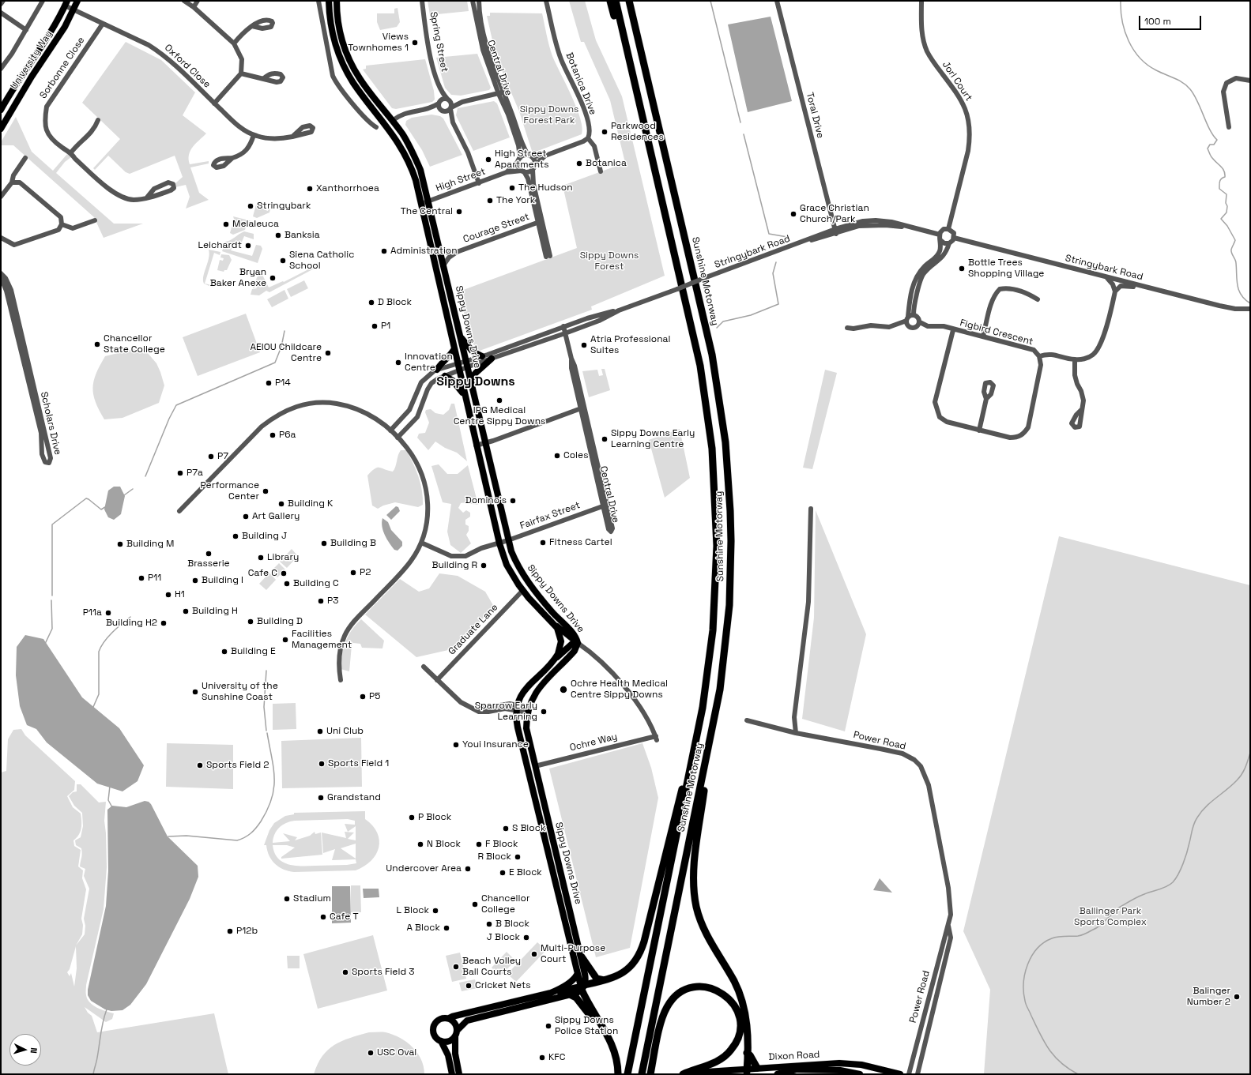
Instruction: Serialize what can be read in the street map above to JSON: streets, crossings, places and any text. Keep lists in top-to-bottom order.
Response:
{
  "streets": {
    "highway": ["Sunshine Motorway"],
    "main road": ["University Way", "Sippy Downs Drive", "Dixon Road"],
    "street": [
      "Spring Street",
      "Oxford Close",
      "Sorbonne Close",
      "Central Drive",
      "Jorl Court",
      "Botanica Drive",
      "Toral Drive",
      "High Street",
      "Courage Street",
      "Stringybark Road",
      "Figbird Crescent",
      "Scholars Drive",
      "Fairfax Street",
      "Graduate Lane",
      "Power Road",
      "Ochre Way"
    ]
  },
  "crossings": [
    ["University Way", "Oxford Close"],
    ["Oxford Close", "Sorbonne Close"],
    ["Central Drive", "High Street"],
    ["Central Drive", "Stringybark Road"],
    ["Central Drive", "Fairfax Street"],
    ["Jorl Court", "Stringybark Road"],
    ["Toral Drive", "Stringybark Road"],
    ["High Street", "Sippy Downs Drive"],
    ["Courage Street", "Sippy Downs Drive"],
    ["Stringybark Road", "Sippy Downs Drive"],
    ["Sippy Downs Drive", "Fairfax Street"],
    ["Sippy Downs Drive", "Graduate Lane"],
    ["Sippy Downs Drive", "Ochre Way"]
  ],
  "districts": ["Sippy Downs"],
  "parks": ["Sippy Downs Forest Park", "Sippy Downs Forest", "Ballinger Park Sports Complex"],
  "places": [
    "Views Townhomes 1",
    "Parkwood Residences",
    "High Street Apartments",
    "Botanica",
    "The Hudson",
    "Xanthorrhoea",
    "The York",
    "Stringybark",
    "The Central",
    "Grace Christian Church/Park",
    "Melaleuca",
    "Banksia",
    "Leichardt",
    "Administration",
    "Siena Catholic School",
    "Bottle Trees Shopping Village",
    "Bryan Baker Anexe",
    "D Block",
    "P1",
    "Chancellor State College",
    "Atria Professional Suites",
    "AEIOU Childcare Centre",
    "Innovation Centre",
    "P14",
    "IPG Medical Centre Sippy Downs",
    "P6a",
    "Sippy Downs Early Learning Centre",
    "Coles",
    "P7",
    "P7a",
    "Performance Center",
    "Domino's",
    "Building K",
    "Art Gallery",
    "Building J",
    "Fitness Cartel",
    "Building B",
    "Building M",
    "Brasserie",
    "Library",
    "Building R",
    "P2",
    "Cafe C",
    "P11",
    "Building I",
    "Building C",
    "H1",
    "P3",
    "Building H",
    "P11a",
    "Building D",
    "Building H2",
    "Facilities Management",
    "Building E",
    "Ochre Health Medical Centre Sippy Downs",
    "University of the Sunshine Coast",
    "P5",
    "Sparrow Early Learning",
    "Uni Club",
    "Youi Insurance",
    "Sports Field 1",
    "Sports Field 2",
    "Grandstand",
    "P Block",
    "S Block",
    "N Block",
    "F Block",
    "R Block",
    "Undercover Area",
    "E Block",
    "Stadium",
    "Chancellor College",
    "L Block",
    "Cafe T",
    "B Block",
    "A Block",
    "P12b",
    "J Block",
    "Multi-Purpose Court",
    "Beach Volley Ball Courts",
    "Sports Field 3",
    "Cricket Nets",
    "Balinger Number 2",
    "Sippy Downs Police Station",
    "USC Oval",
    "KFC"
  ],
  "scale_bar": "100 m",
  "north": "right"
}
